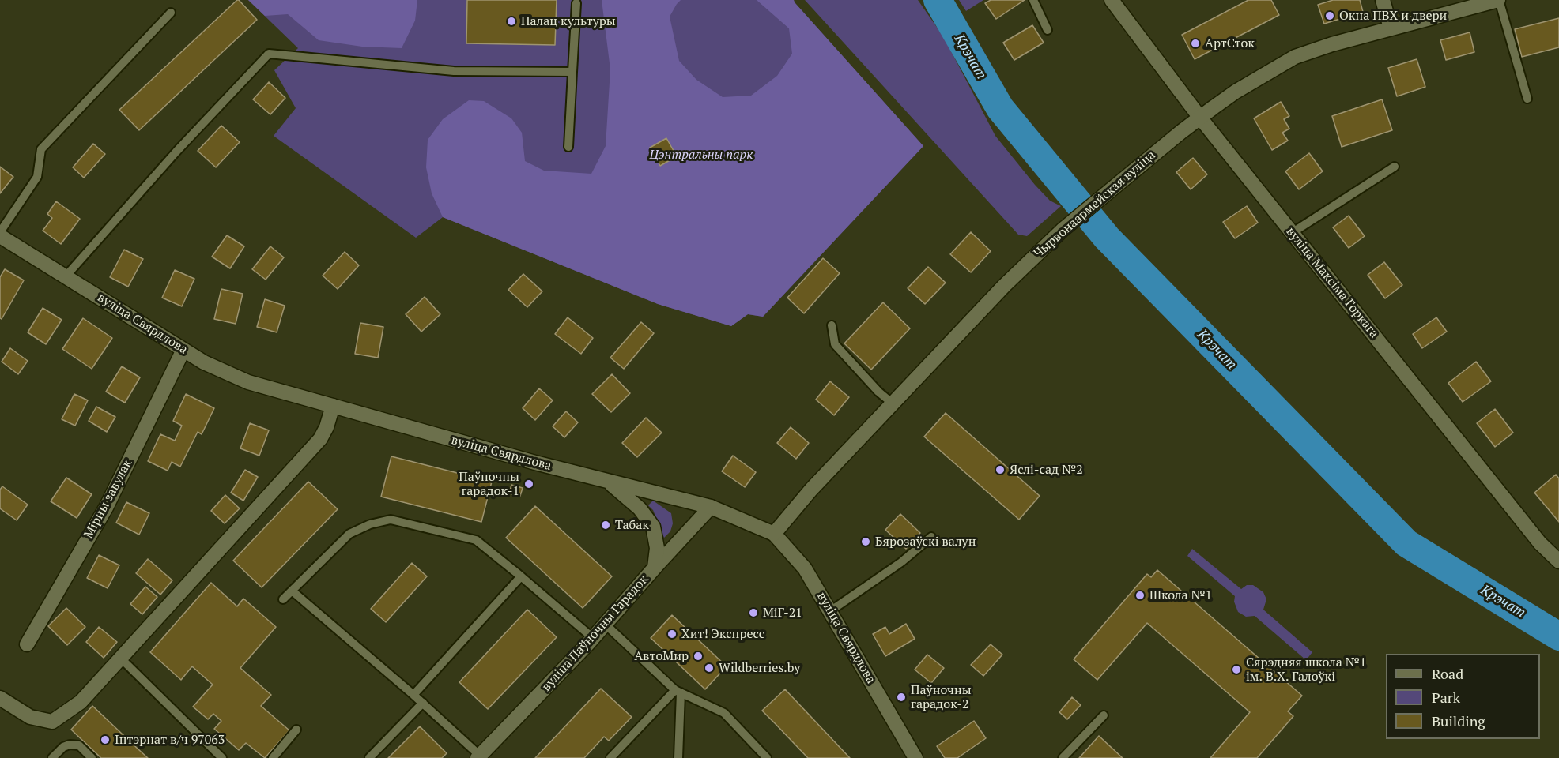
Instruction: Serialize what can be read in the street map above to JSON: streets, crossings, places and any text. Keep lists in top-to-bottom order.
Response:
{
  "streets": {
    "street": [
      "Чырвонаармейская вуліца",
      "вуліца Максіма Горкага",
      "вуліца Свярдлова",
      "Мірны завулак",
      "вуліца Паўночны Гарадок"
    ]
  },
  "crossings": [
    ["Чырвонаармейская вуліца", "вуліца Максіма Горкага"],
    ["Чырвонаармейская вуліца", "вуліца Свярдлова"],
    ["вуліца Свярдлова", "Мірны завулак"],
    ["вуліца Свярдлова", "вуліца Паўночны Гарадок"]
  ],
  "water": ["Крэчат"],
  "parks": ["Цэнтральны парк"],
  "places": [
    "Окна ПВХ и двери",
    "Палац культуры",
    "АртСток",
    "Яслі-сад №2",
    "Паўночны гарадок-1",
    "Табак",
    "Бярозаўскі валун",
    "Школа №1",
    "МіГ-21",
    "Хит! Экспресс",
    "АвтоМир",
    "Wildberries.by",
    "Сярэдняя школа №1 ім. В.Х. Галоўкі",
    "Паўночны гарадок-2",
    "Інтэрнат в/ч 97063"
  ],
  "legend": ["Road", "Park", "Building"]
}
